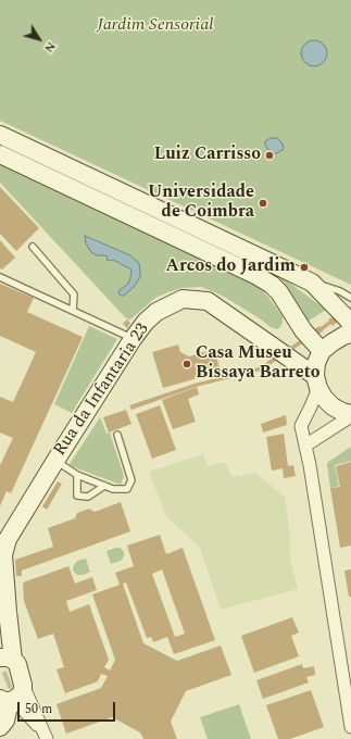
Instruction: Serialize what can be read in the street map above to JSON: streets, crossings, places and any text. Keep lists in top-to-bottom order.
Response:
{
  "streets": {
    "main road": ["Rua da Infantaria 23"]
  },
  "parks": ["Jardim Sensorial"],
  "places": [
    "Luiz Carrisso",
    "Universidade de Coimbra",
    "Arcos do Jardim",
    "Casa Museu Bissaya Barreto"
  ],
  "scale_bar": "50 m",
  "north": "bottom right"
}
